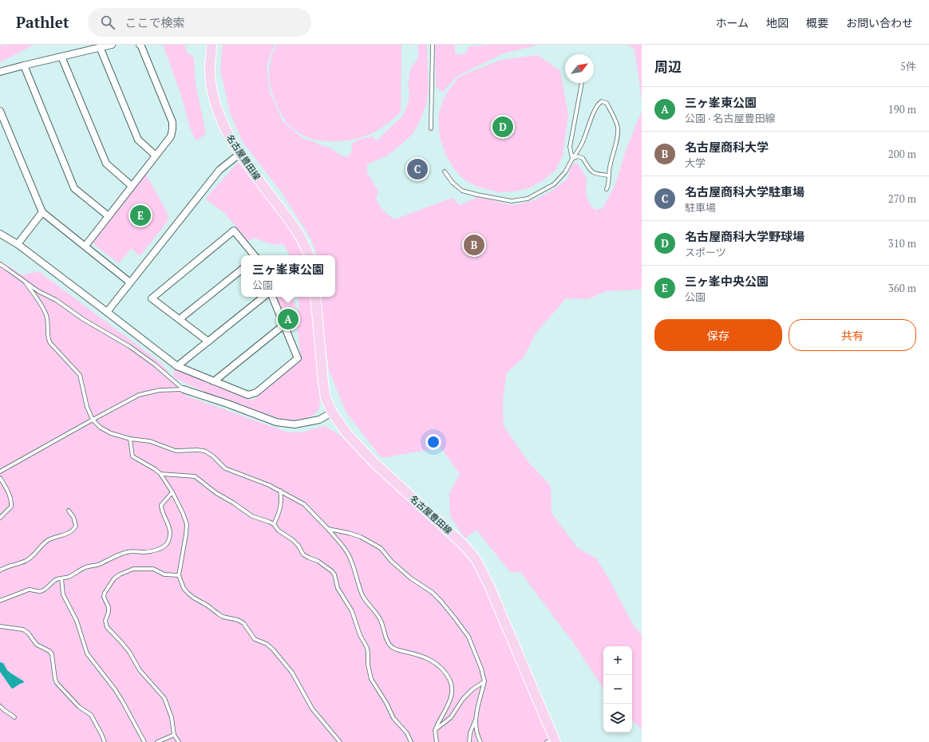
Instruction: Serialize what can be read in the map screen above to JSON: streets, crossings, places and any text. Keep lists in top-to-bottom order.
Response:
{
  "streets": {
    "main road": ["名古屋豊田線"]
  },
  "north": "top right",
  "page": {
    "header": "Pathlet",
    "search": "ここで検索",
    "nav": [
      "ホーム",
      "地図",
      "概要",
      "お問い合わせ"
    ],
    "heading": ["周辺", "5件"],
    "list": [
      {
        "mark": "A",
        "name": "三ヶ峯東公園",
        "note": "公園 · 名古屋豊田線",
        "value": "190 m"
      },
      {
        "mark": "B",
        "name": "名古屋商科大学",
        "note": "大学",
        "value": "200 m"
      },
      {
        "mark": "C",
        "name": "名古屋商科大学駐車場",
        "note": "駐車場",
        "value": "270 m"
      },
      {
        "mark": "D",
        "name": "名古屋商科大学野球場",
        "note": "スポーツ",
        "value": "310 m"
      },
      {
        "mark": "E",
        "name": "三ヶ峯中央公園",
        "note": "公園",
        "value": "360 m"
      }
    ],
    "pins": [
      "D",
      "C",
      "E",
      "B",
      "A"
    ],
    "popup": ["三ヶ峯東公園", "公園"],
    "buttons": ["保存", "共有"],
    "map_buttons": ["+", "−"]
  }
}
